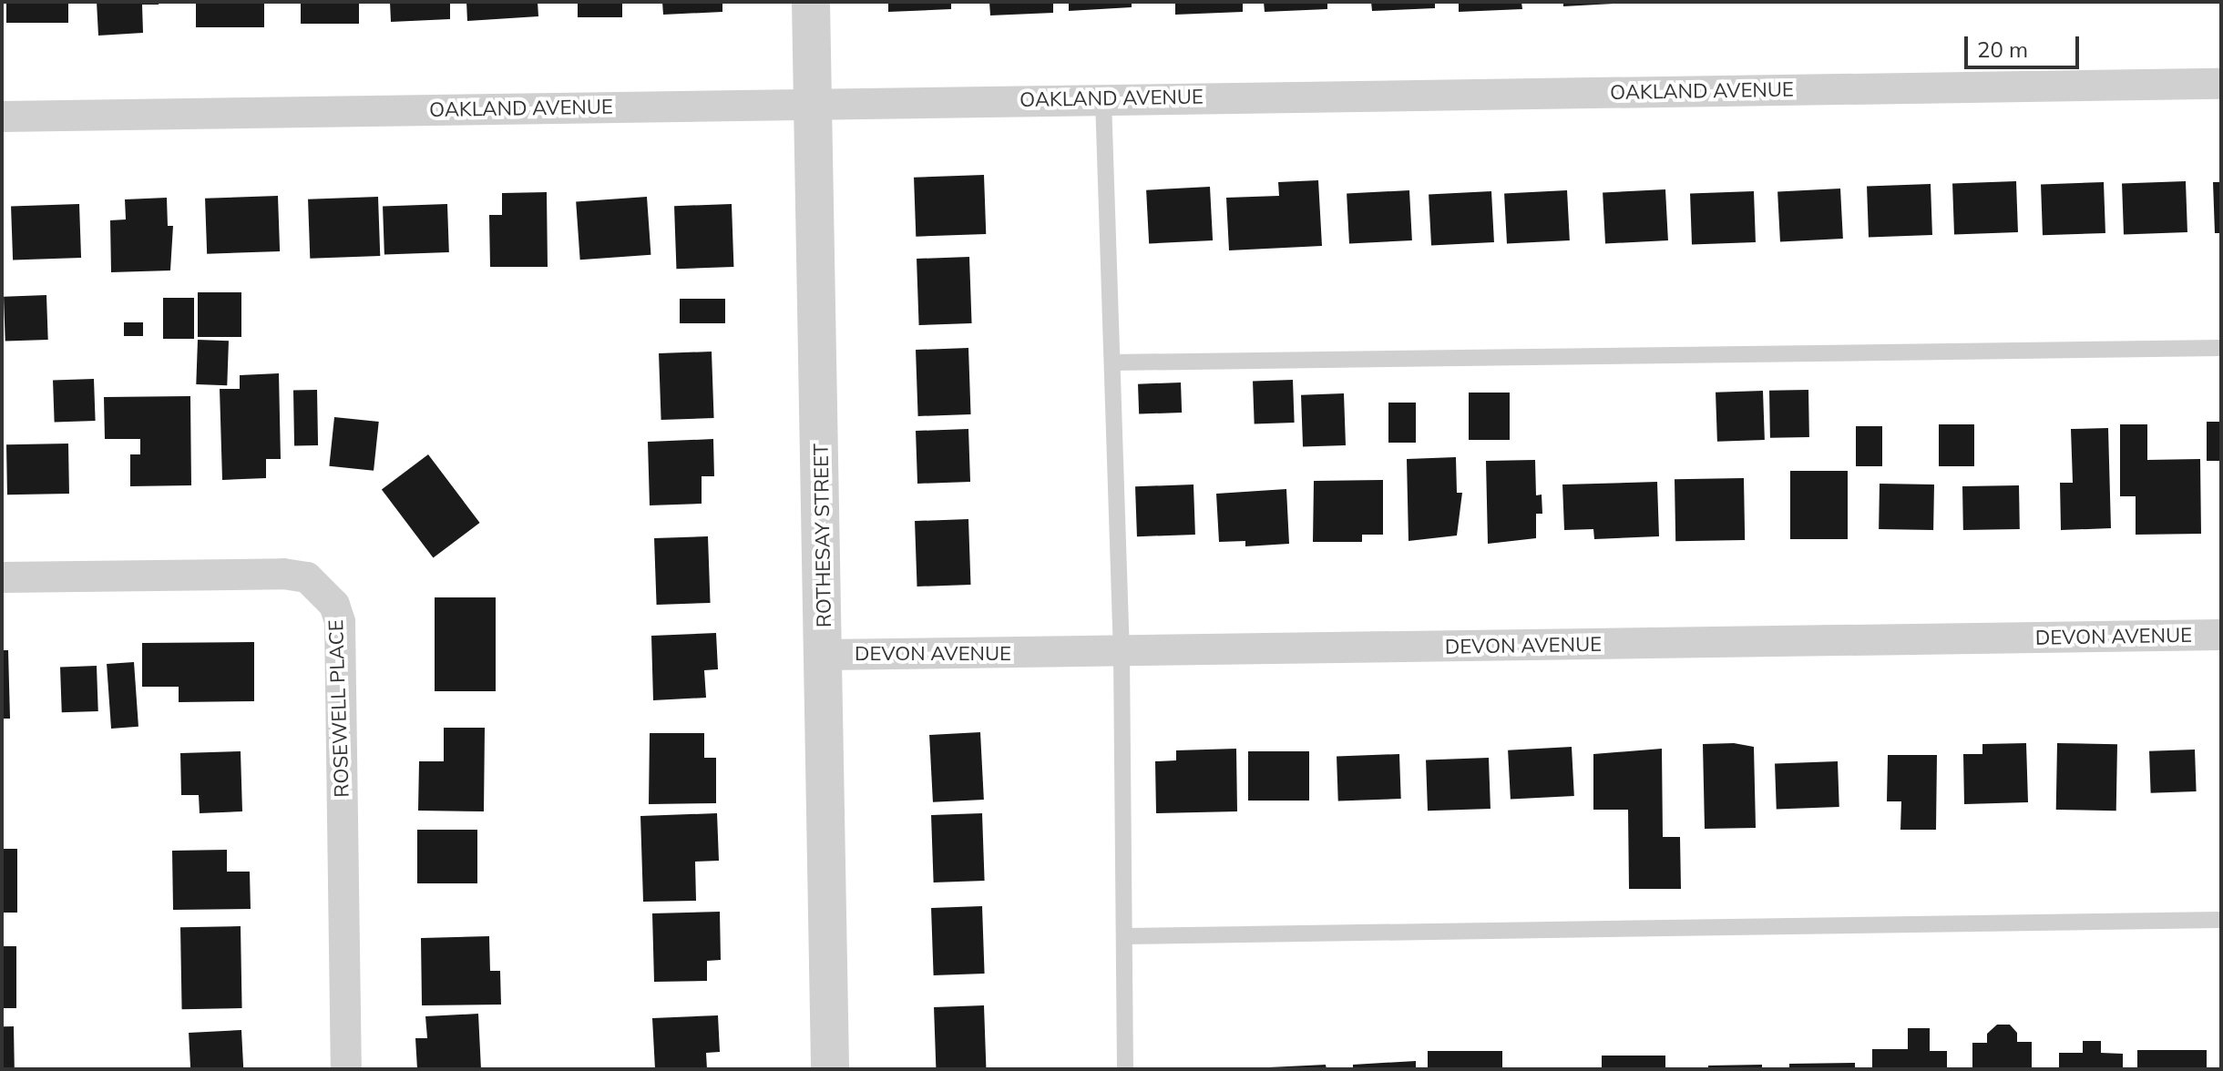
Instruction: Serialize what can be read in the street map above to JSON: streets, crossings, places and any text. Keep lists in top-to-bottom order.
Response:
{
  "streets": {
    "street": [
      "OAKLAND AVENUE",
      "ROTHESAY STREET",
      "DEVON AVENUE",
      "ROSEWELL PLACE"
    ]
  },
  "crossings": [
    ["OAKLAND AVENUE", "ROTHESAY STREET"],
    ["ROTHESAY STREET", "DEVON AVENUE"]
  ],
  "scale_bar": "20 m"
}
